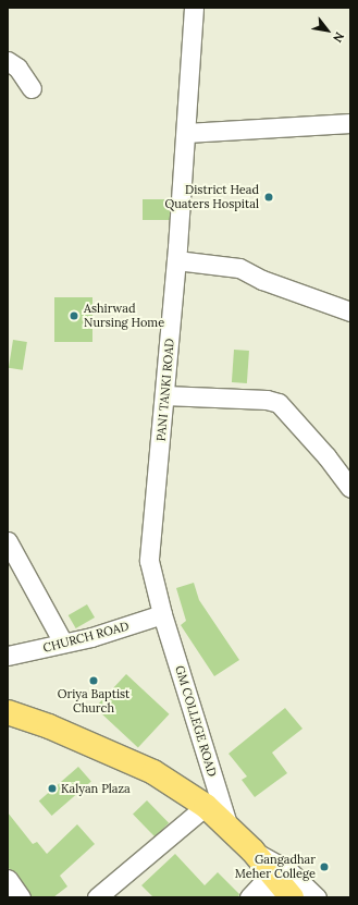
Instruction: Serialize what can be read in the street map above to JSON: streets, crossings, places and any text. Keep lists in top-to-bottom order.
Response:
{
  "streets": {
    "street": ["PANI TANKI ROAD", "CHURCH ROAD", "GM COLLEGE ROAD"]
  },
  "crossings": [
    ["PANI TANKI ROAD", "CHURCH ROAD"],
    ["PANI TANKI ROAD", "GM COLLEGE ROAD"],
    ["CHURCH ROAD", "GM COLLEGE ROAD"]
  ],
  "places": [
    "District Head Quaters Hospital",
    "Ashirwad Nursing Home",
    "Oriya Baptist Church",
    "Kalyan Plaza",
    "Gangadhar Meher College"
  ],
  "north": "bottom right"
}
